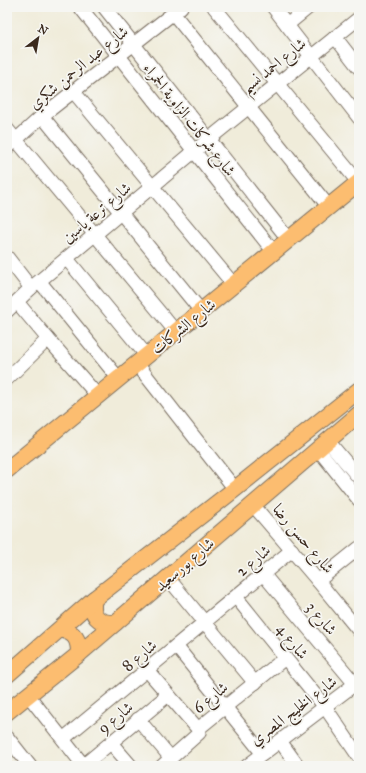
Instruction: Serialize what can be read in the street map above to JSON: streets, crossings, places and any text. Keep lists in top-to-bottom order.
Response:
{
  "streets": {
    "main road": ["شارع الشركات", "شارع بورسعيد"],
    "street": [
      "شارع احمد نسيم",
      "شارع عبد الرحمن شكري",
      "شارع شركات الزاوية الحمراء",
      "شارع ترعة ياسين",
      "شارع حسن رضا",
      "شارع 2",
      "شارع 3",
      "شارع 4",
      "شارع 8",
      "شارع 6",
      "شارع الخليج المصري",
      "شارع 9"
    ]
  },
  "crossings": [
    ["شارع احمد نسيم", "شارع شركات الزاوية الحمراء"],
    ["شارع احمد نسيم", "شارع ترعة ياسين"],
    ["شارع عبد الرحمن شكري", "شارع شركات الزاوية الحمراء"],
    ["شارع شركات الزاوية الحمراء", "شارع ترعة ياسين"],
    ["شارع شركات الزاوية الحمراء", "شارع الشركات"],
    ["شارع حسن رضا", "شارع 2"],
    ["شارع حسن رضا", "شارع بورسعيد"],
    ["شارع 2", "شارع 3"],
    ["شارع 2", "شارع 4"],
    ["شارع 2", "شارع 8"],
    ["شارع 3", "شارع الخليج المصري"],
    ["شارع 4", "شارع 8"],
    ["شارع 4", "شارع 6"],
    ["شارع 4", "شارع الخليج المصري"]
  ],
  "north": "top right"
}
